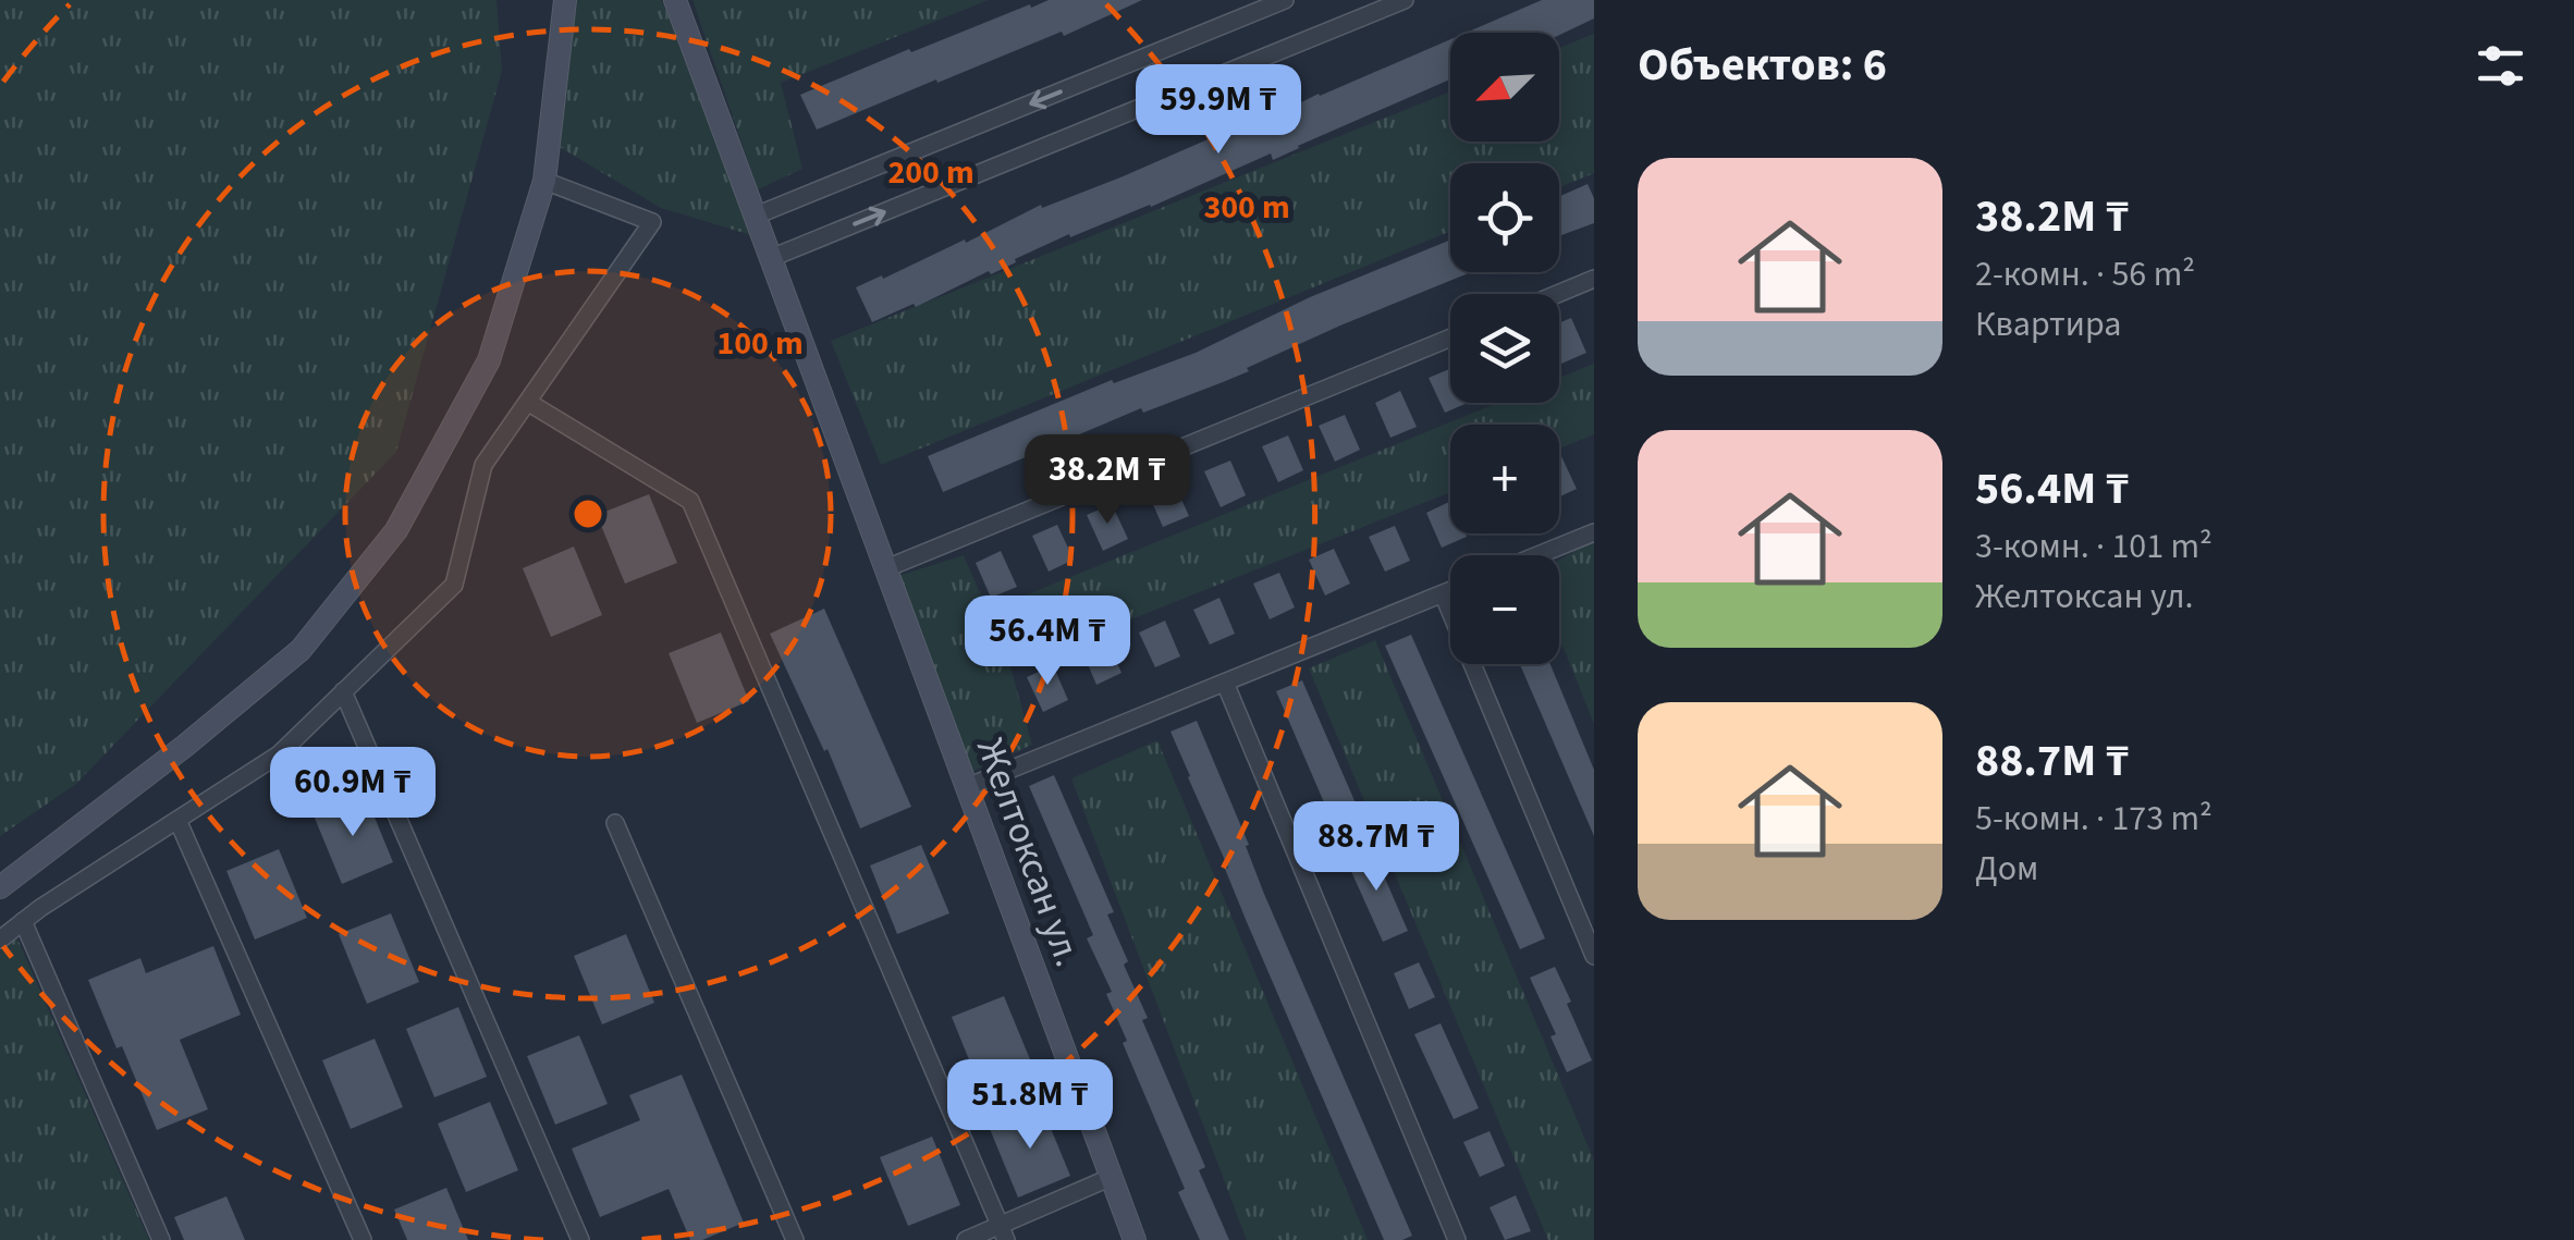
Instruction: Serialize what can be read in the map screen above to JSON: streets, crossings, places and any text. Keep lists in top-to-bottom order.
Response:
{
  "streets": {
    "street": ["Желтоксан ул."]
  },
  "north": "bottom left",
  "page": {
    "heading": "Объектов: 6",
    "map_buttons": ["+", "−"],
    "price": [
      "59.9M ₸",
      "38.2M ₸",
      "56.4M ₸",
      "60.9M ₸",
      "88.7M ₸",
      "51.8M ₸"
    ],
    "list": [
      {
        "name": "38.2M ₸",
        "note": "2-комн. · 56 m² · Квартира"
      },
      {
        "name": "56.4M ₸",
        "note": "3-комн. · 101 m² · Желтоксан ул."
      },
      {
        "name": "88.7M ₸",
        "note": "5-комн. · 173 m² · Дом"
      }
    ]
  },
  "rings": ["200 m", "300 m", "100 m"]
}
